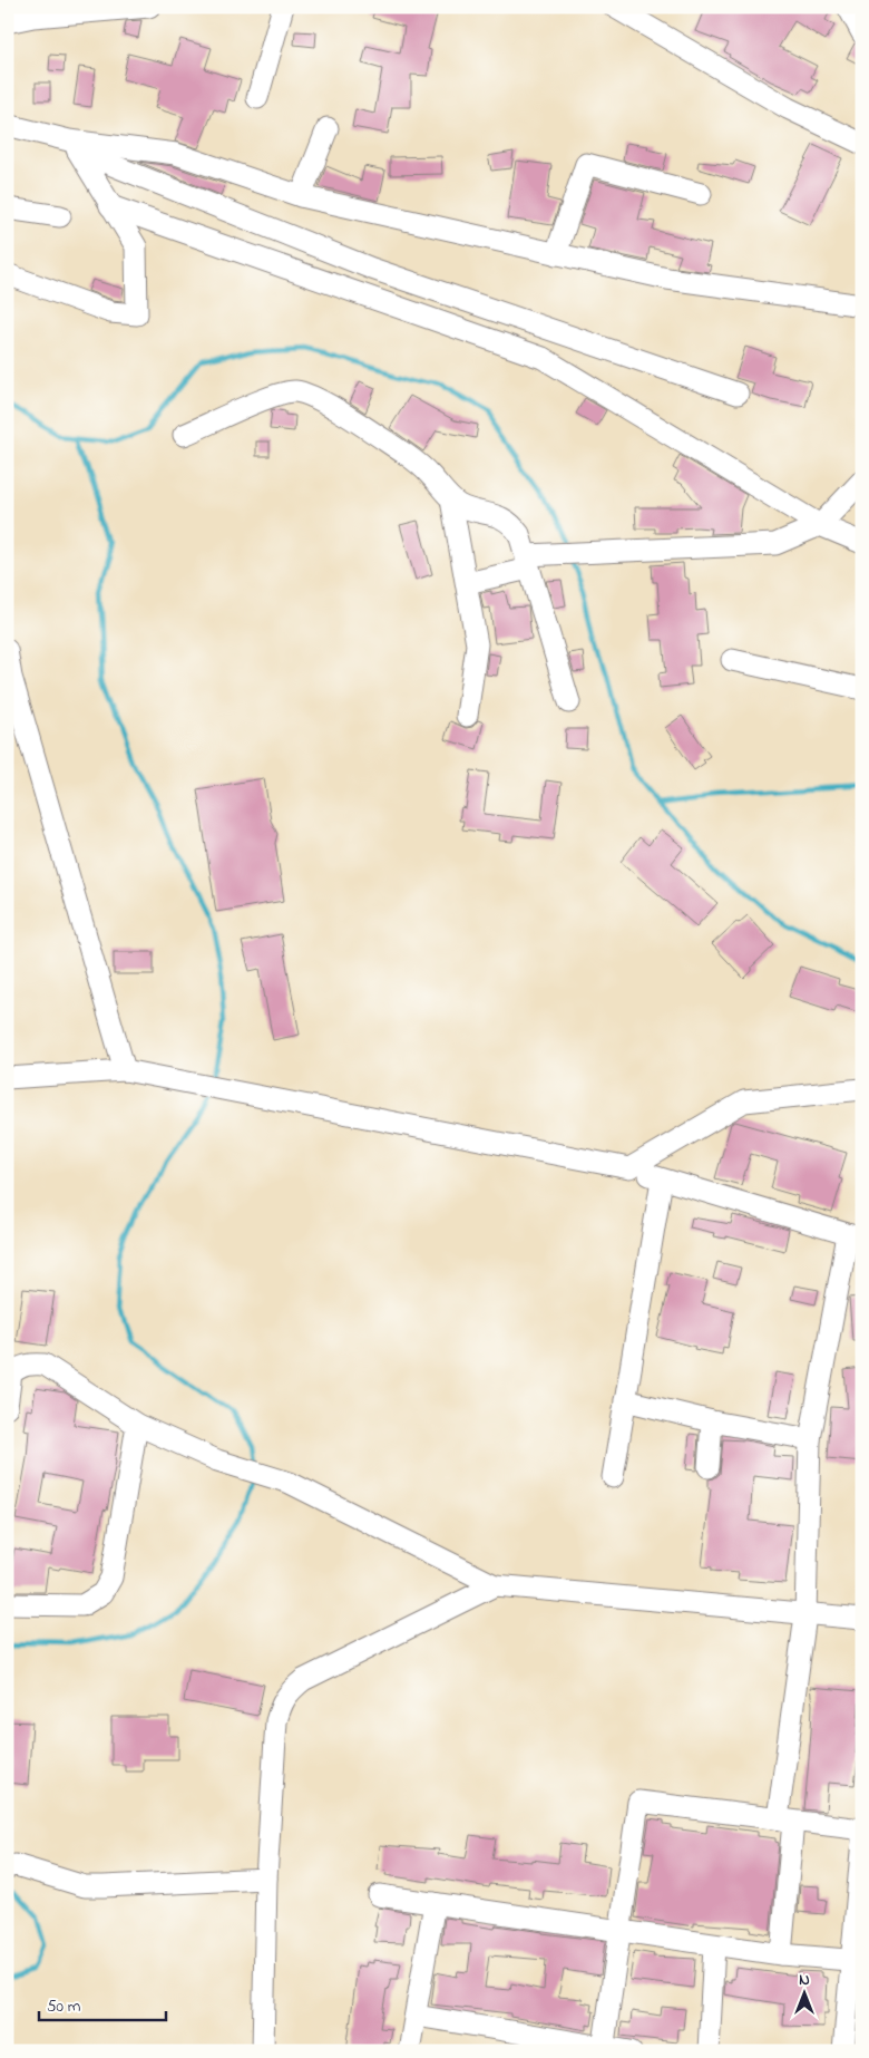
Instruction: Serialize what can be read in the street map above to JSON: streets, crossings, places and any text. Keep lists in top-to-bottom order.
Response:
{
  "scale_bar": "50 m",
  "north": "top"
}
